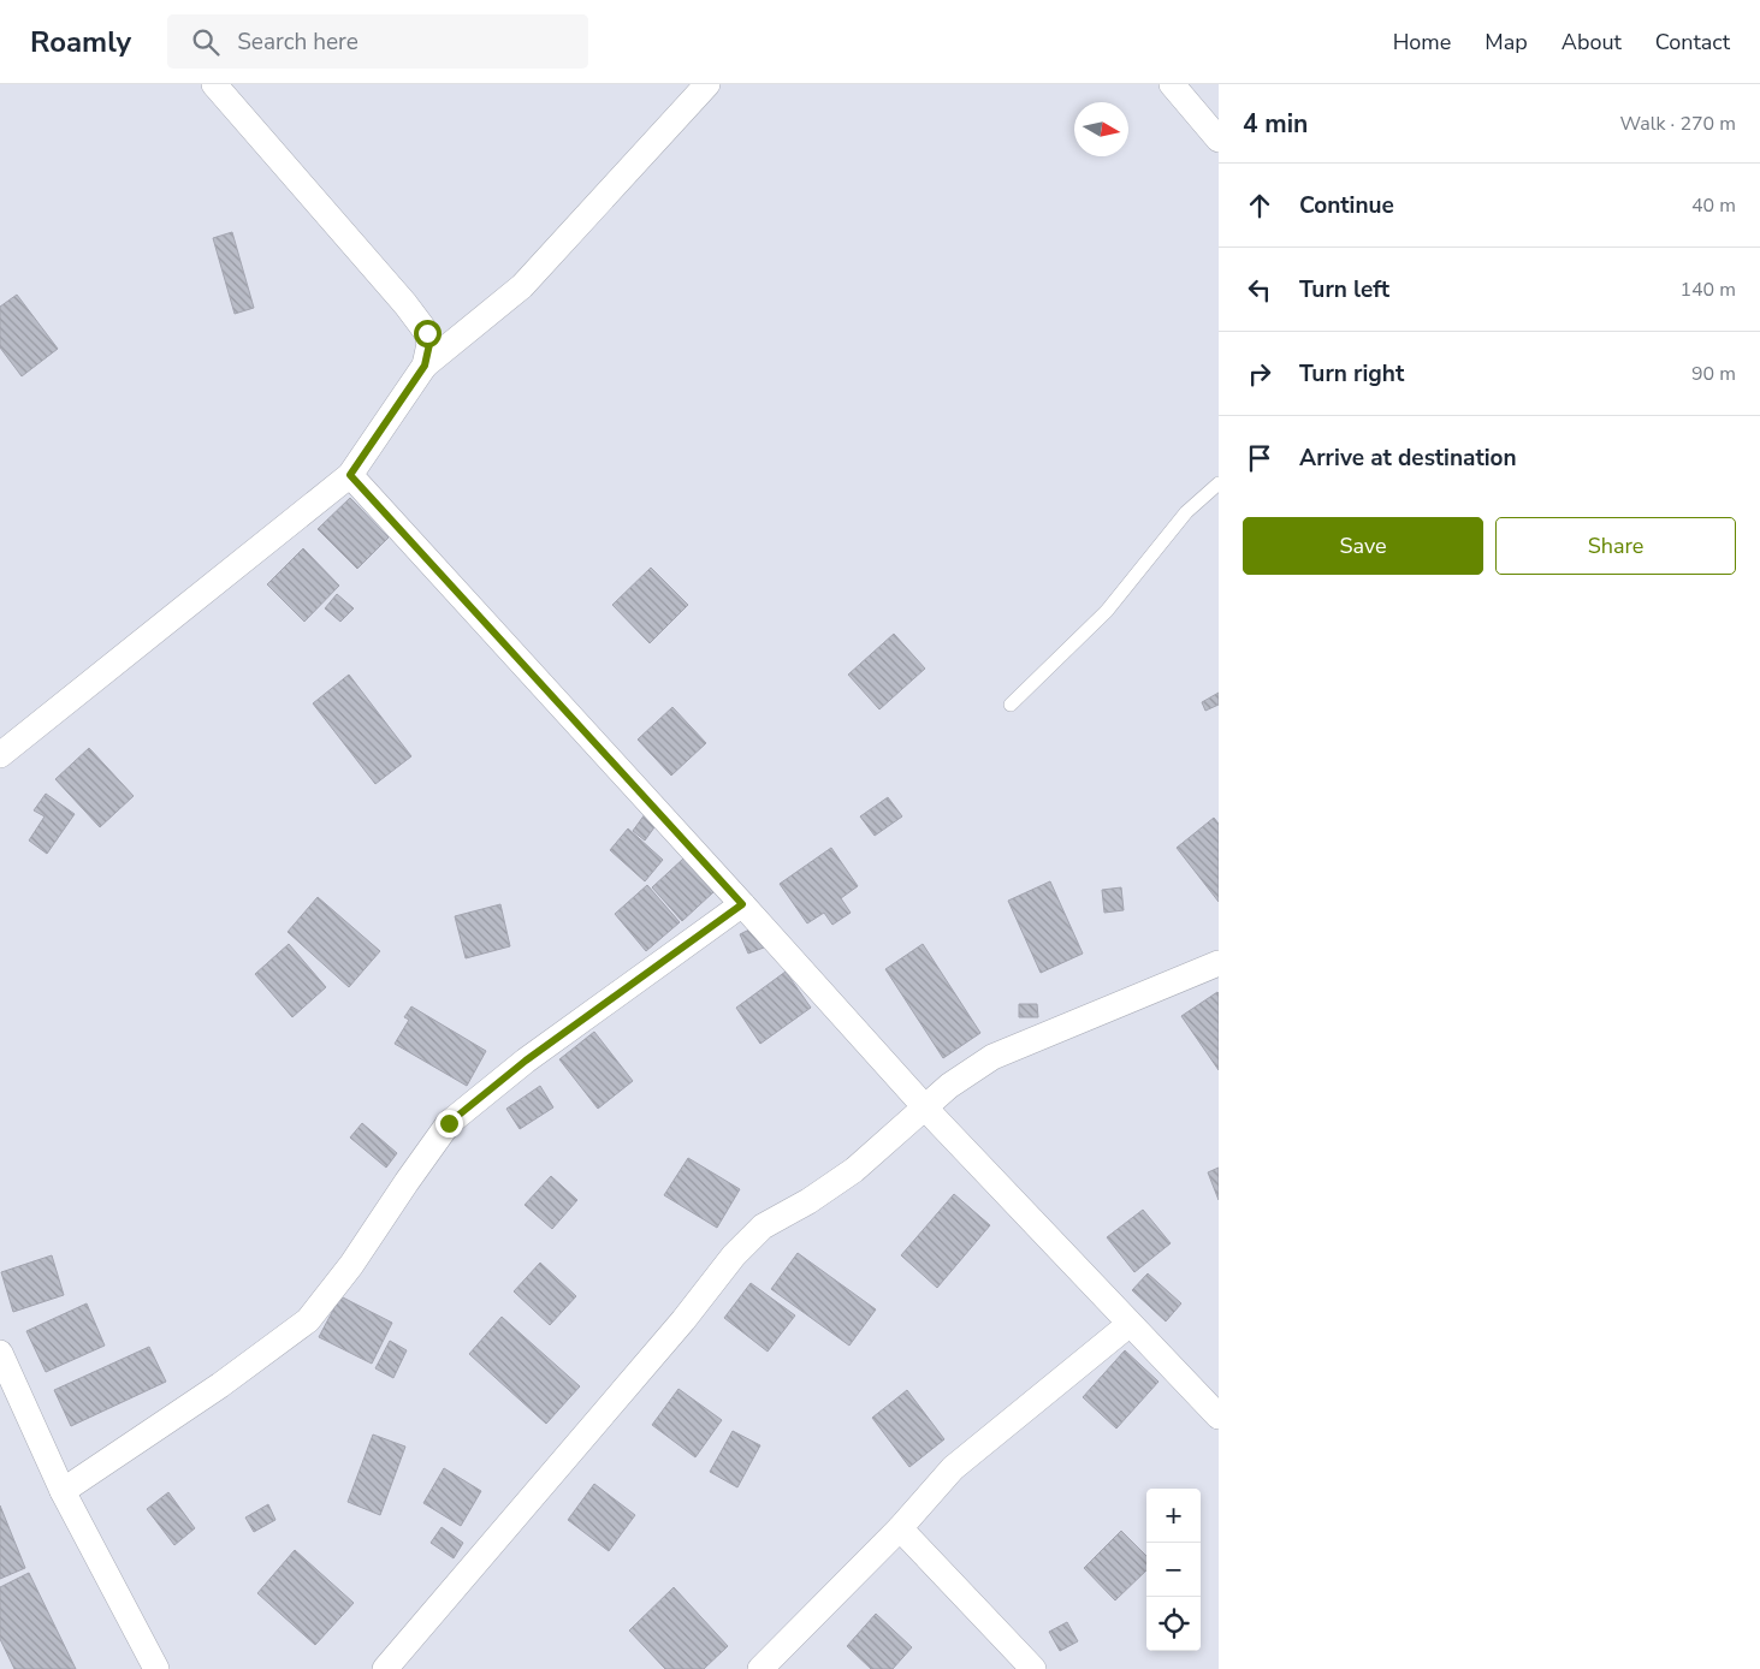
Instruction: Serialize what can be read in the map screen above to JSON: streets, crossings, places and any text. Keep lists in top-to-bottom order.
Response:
{
  "north": "right",
  "page": {
    "header": "Roamly",
    "search": "Search here",
    "nav": [
      "Home",
      "Map",
      "About",
      "Contact"
    ],
    "heading": ["4 min", "Walk · 270 m"],
    "list": [
      ["Continue", "40 m"],
      ["Turn left", "140 m"],
      ["Turn right", "90 m"],
      "Arrive at destination"
    ],
    "buttons": ["Save", "Share"],
    "map_buttons": ["+", "−"]
  }
}
